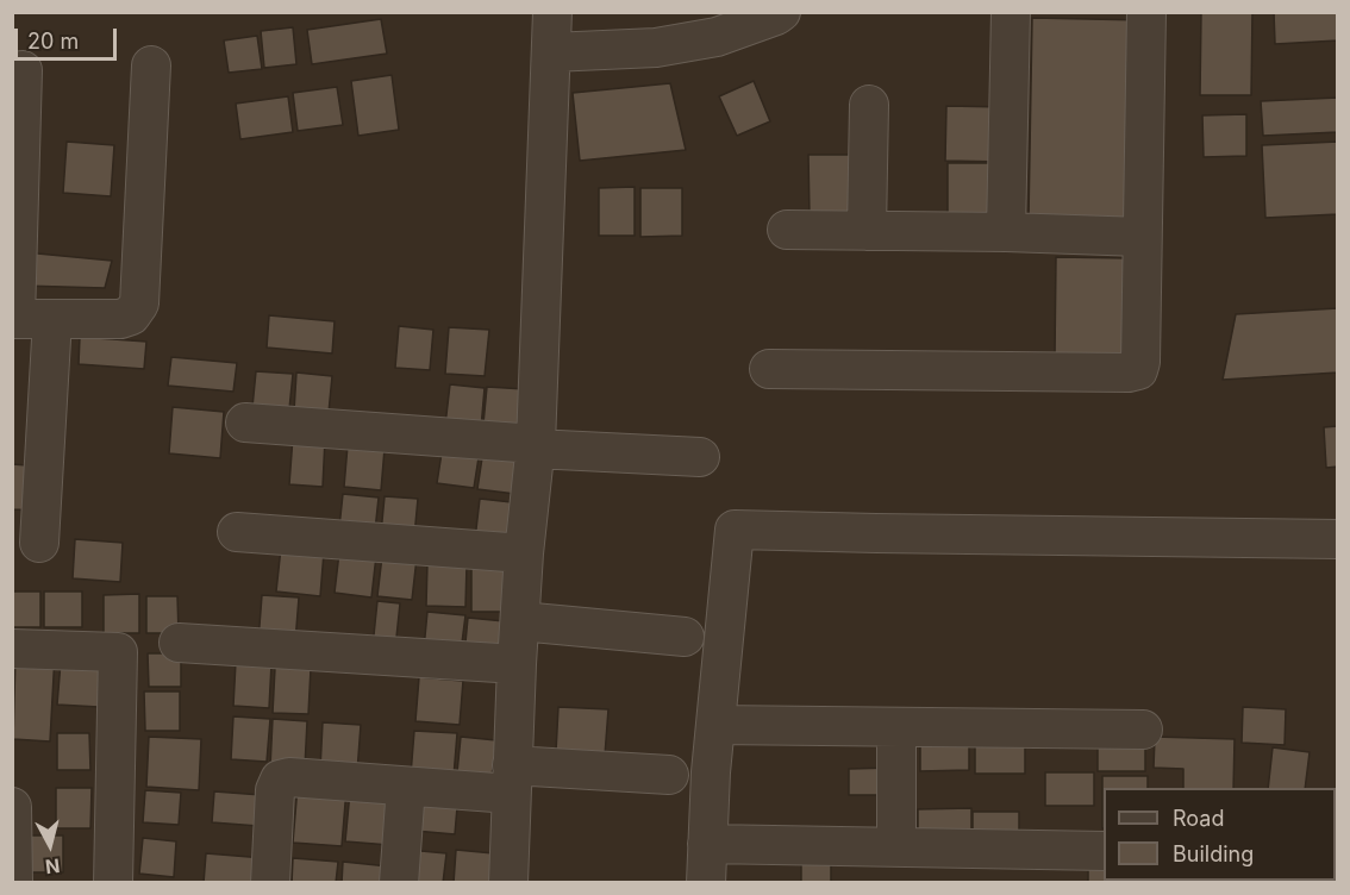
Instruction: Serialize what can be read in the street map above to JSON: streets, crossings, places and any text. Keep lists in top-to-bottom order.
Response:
{
  "legend": ["Road", "Building"],
  "scale_bar": "20 m",
  "north": "bottom"
}
